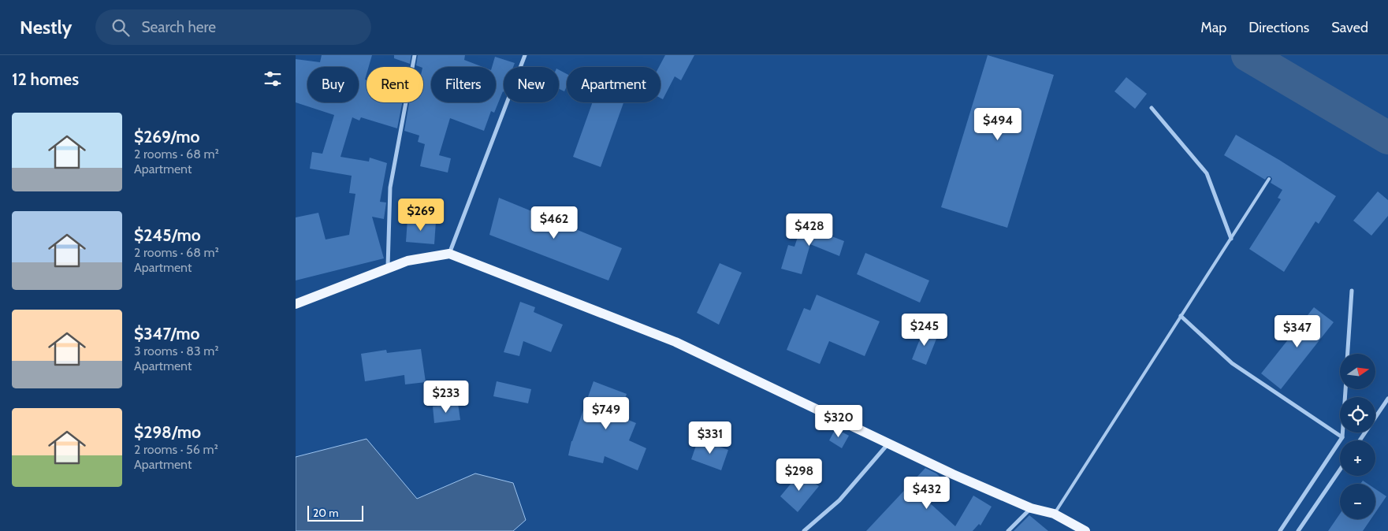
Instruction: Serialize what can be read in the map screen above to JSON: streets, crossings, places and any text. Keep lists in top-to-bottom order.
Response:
{
  "scale_bar": "20 m",
  "north": "right",
  "page": {
    "header": "Nestly",
    "search": "Search here",
    "nav": ["Map", "Directions", "Saved"],
    "heading": "12 homes",
    "chip": [
      "Buy",
      "Rent",
      "Filters",
      "New",
      "Apartment"
    ],
    "list": [
      {
        "name": "$269/mo",
        "note": "2 rooms · 68 m² · Apartment"
      },
      {
        "name": "$245/mo",
        "note": "2 rooms · 68 m² · Apartment"
      },
      {
        "name": "$347/mo",
        "note": "3 rooms · 83 m² · Apartment"
      },
      {
        "name": "$298/mo",
        "note": "2 rooms · 56 m² · Apartment"
      }
    ],
    "price": [
      "$494",
      "$269",
      "$462",
      "$428",
      "$245",
      "$347",
      "$233",
      "$749",
      "$320",
      "$331",
      "$298",
      "$432"
    ],
    "map_buttons": ["+", "−"],
    "scale": "20 m"
  }
}
